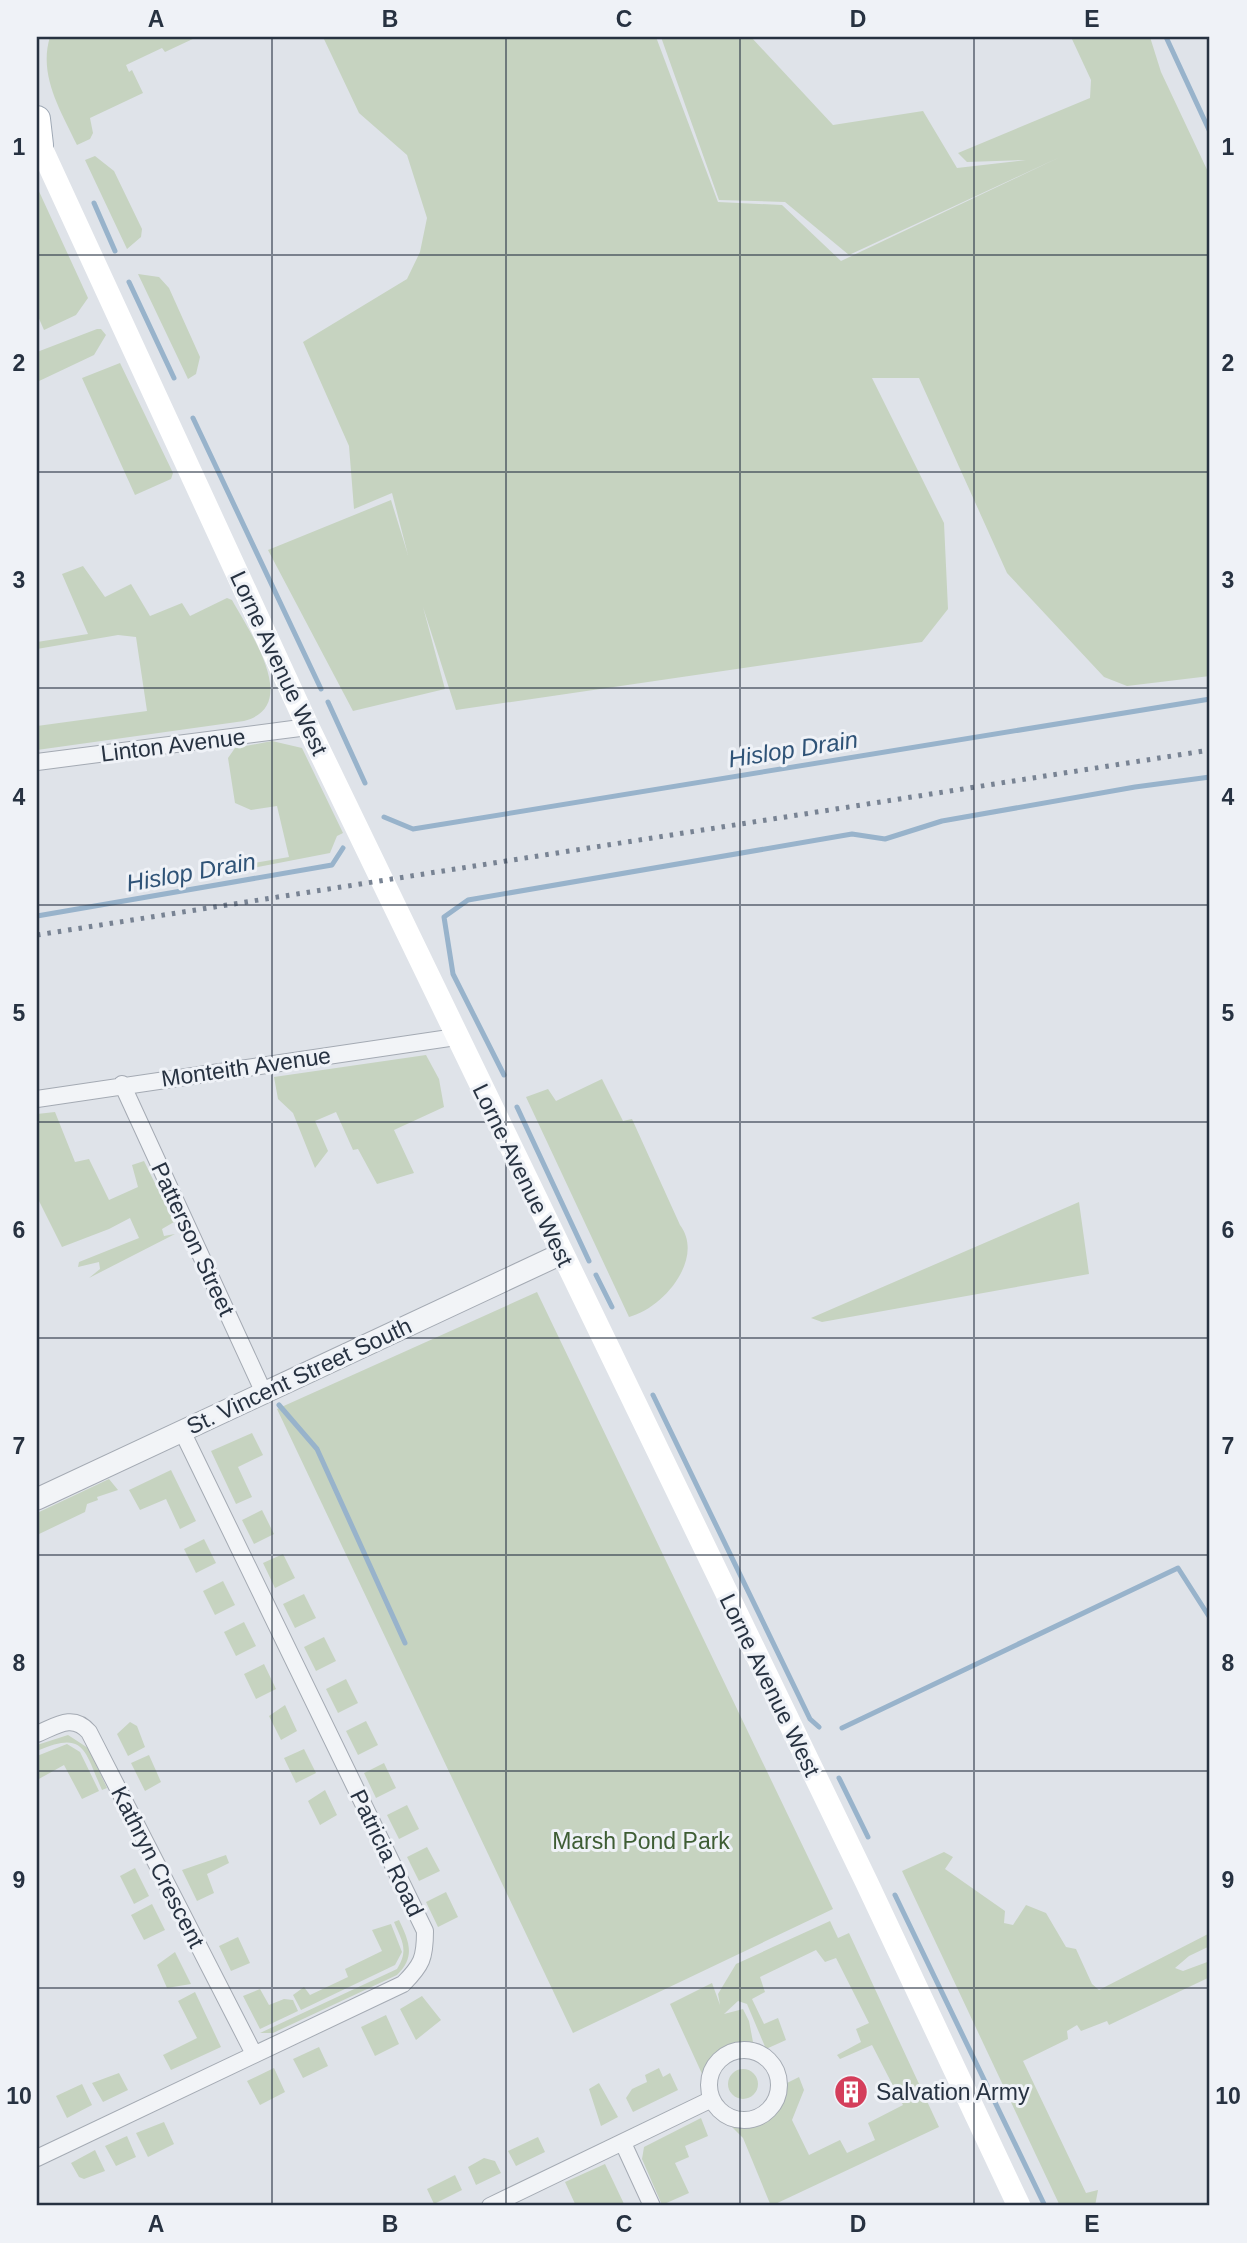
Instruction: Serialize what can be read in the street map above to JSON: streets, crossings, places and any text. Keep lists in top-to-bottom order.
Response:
{
  "streets": {
    "main road": ["Lorne Avenue West"],
    "street": [
      "Linton Avenue",
      "Monteith Avenue",
      "Patterson Street",
      "St. Vincent Street South",
      "Patricia Road",
      "Kathryn Crescent"
    ]
  },
  "crossings": [
    ["Lorne Avenue West", "Linton Avenue"],
    ["Lorne Avenue West", "Monteith Avenue"],
    ["Lorne Avenue West", "St. Vincent Street South"],
    ["Monteith Avenue", "Patterson Street"],
    ["Patterson Street", "St. Vincent Street South"],
    ["St. Vincent Street South", "Patricia Road"],
    ["Patricia Road", "Kathryn Crescent"]
  ],
  "water": ["Hislop Drain"],
  "parks": ["Marsh Pond Park"],
  "places": {
    "building": ["Salvation Army"]
  },
  "grid": {
    "columns": [
      "A",
      "B",
      "C",
      "D",
      "E"
    ],
    "rows": [
      "1",
      "2",
      "3",
      "4",
      "5",
      "6",
      "7",
      "8",
      "9",
      "10"
    ]
  }
}
